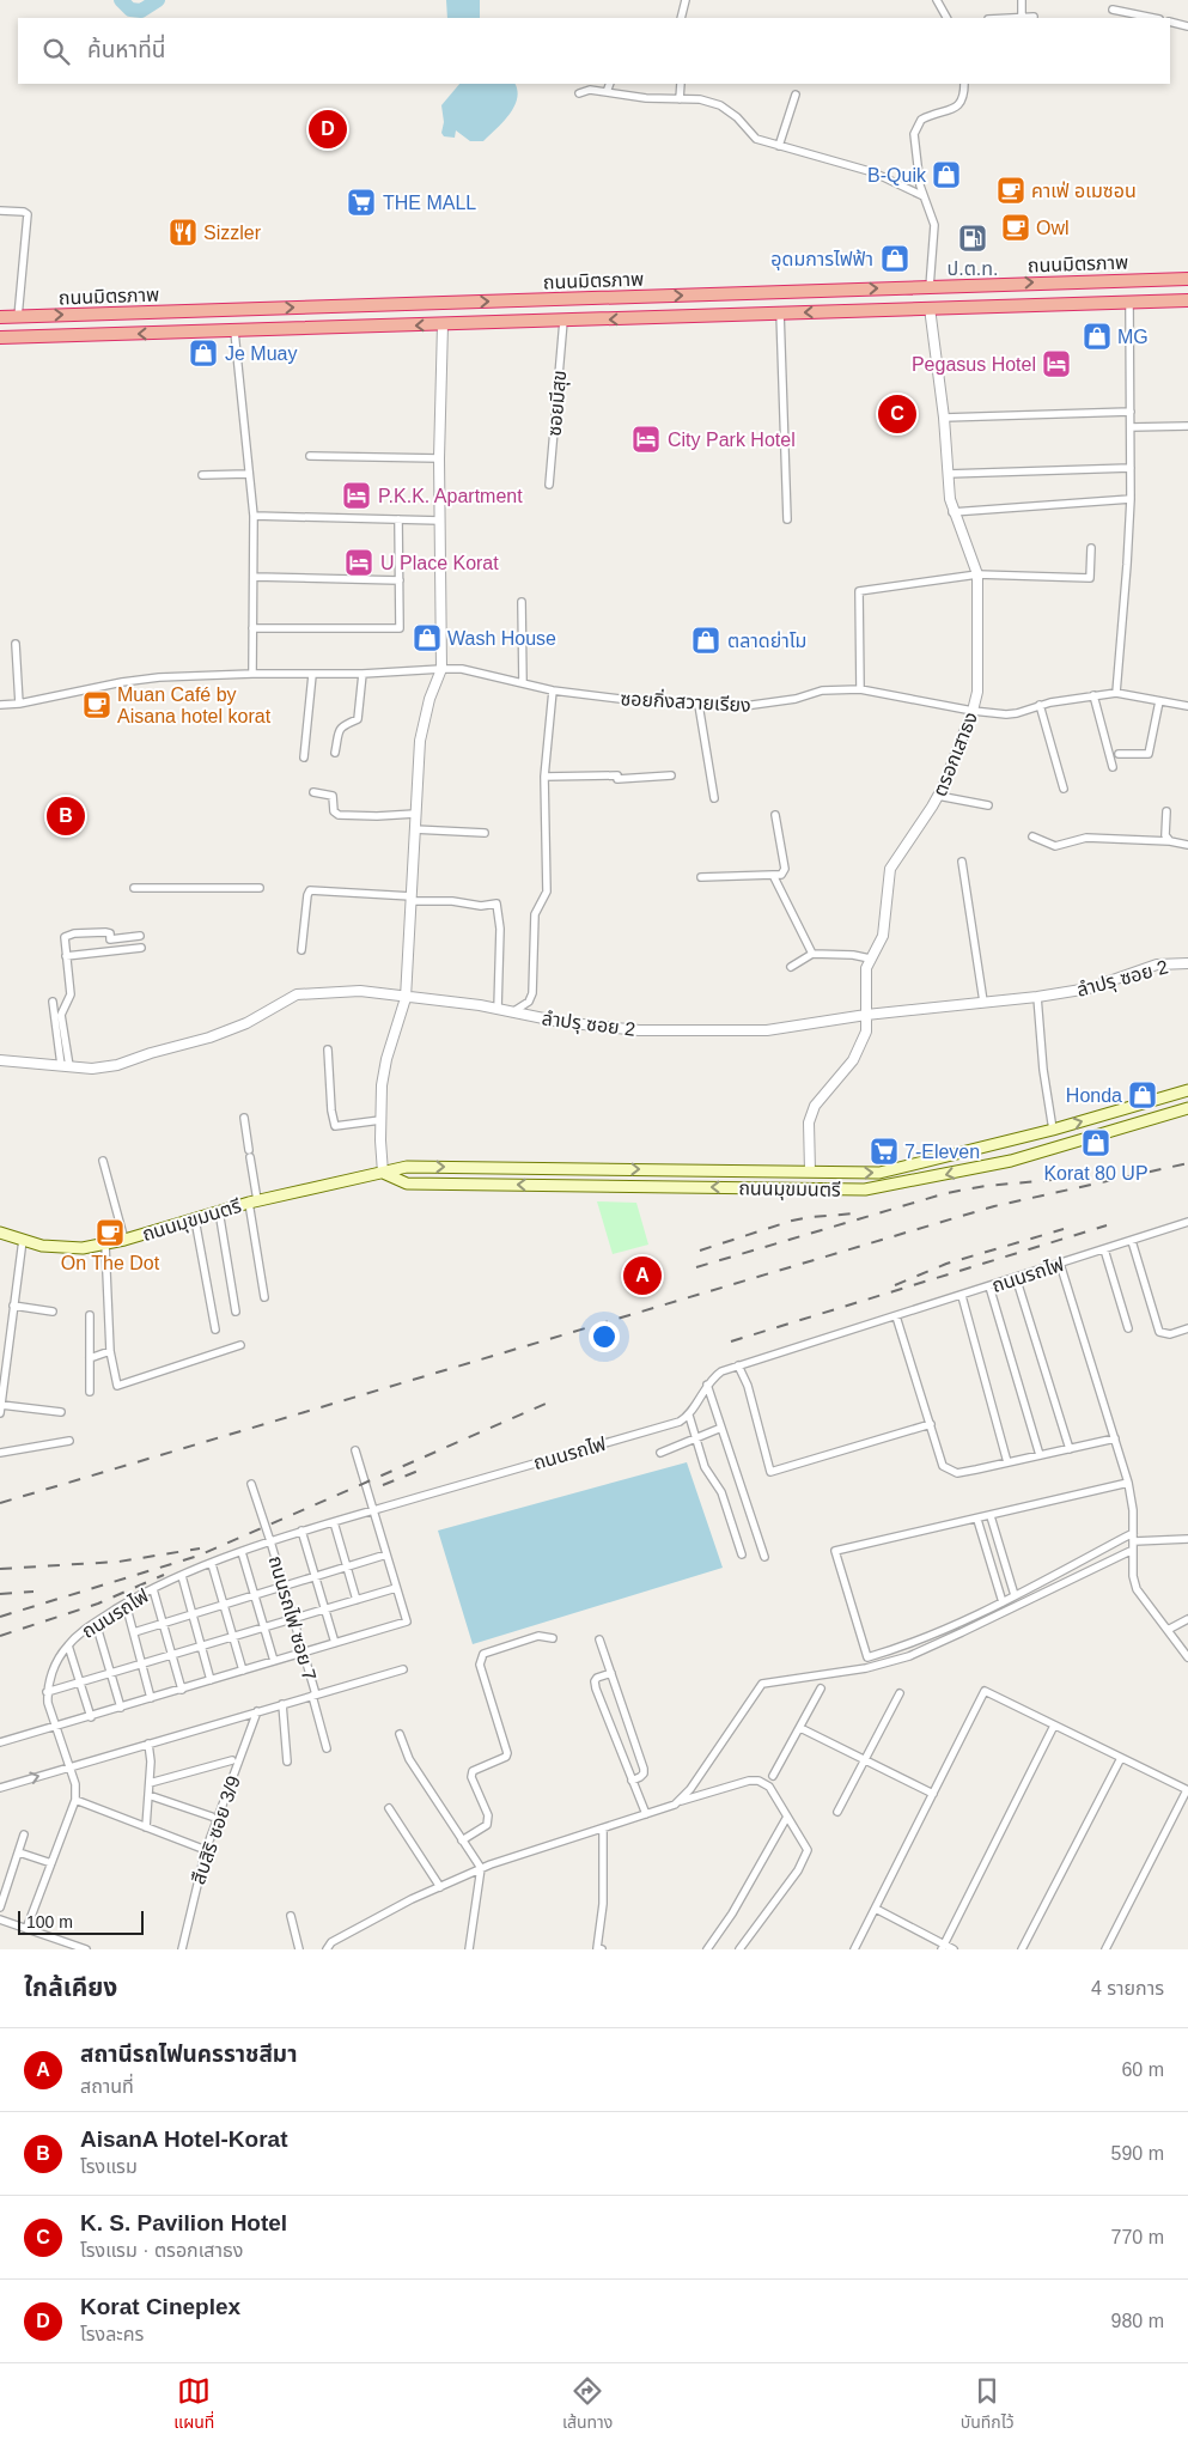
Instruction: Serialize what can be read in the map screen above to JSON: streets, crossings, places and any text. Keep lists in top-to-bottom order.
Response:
{
  "streets": {
    "highway": ["ถนนมิตรภาพ"],
    "main road": ["ถนนมุขมนตรี"],
    "street": [
      "ซอยมีสุข",
      "ซอยกิ่งสวายเรียง",
      "ตรอกเสาธง",
      "ลำปรุ ซอย 2",
      "ถนนรถไฟ",
      "ถนนรถไฟ ซอย 7",
      "สืบสิริ ซอย 3/9"
    ]
  },
  "crossings": [
    ["ถนนมิตรภาพ", "ซอยมีสุข"],
    ["ถนนมิตรภาพ", "ตรอกเสาธง"],
    ["ซอยกิ่งสวายเรียง", "ตรอกเสาธง"],
    ["ตรอกเสาธง", "ลำปรุ ซอย 2"],
    ["ตรอกเสาธง", "ถนนมุขมนตรี"],
    ["ถนนรถไฟ", "ถนนรถไฟ ซอย 7"]
  ],
  "places": {
    "shop": [
      "B-Quik",
      "อุดมการไฟฟ้า",
      "MG",
      "Je Muay",
      "Wash House",
      "ตลาดย่าโม",
      "Honda",
      "Korat 80 UP"
    ],
    "cafe": [
      "คาเฟ่ อเมซอน",
      "Owl",
      "Muan Café by Aisana hotel korat",
      "On The Dot"
    ],
    "supermarket": ["THE MALL", "7-Eleven"],
    "restaurant": ["Sizzler"],
    "fuel station": ["ป.ต.ท."],
    "hotel": [
      "Pegasus Hotel",
      "City Park Hotel",
      "P.K.K. Apartment",
      "U Place Korat"
    ]
  },
  "scale_bar": "100 m",
  "page": {
    "search": "ค้นหาที่นี่",
    "pins": [
      "D",
      "C",
      "B",
      "A"
    ],
    "scale": "100 m",
    "heading": ["ใกล้เคียง", "4 รายการ"],
    "list": [
      {
        "mark": "A",
        "name": "สถานีรถไฟนครราชสีมา",
        "note": "สถานที่",
        "value": "60 m"
      },
      {
        "mark": "B",
        "name": "AisanA Hotel-Korat",
        "note": "โรงแรม",
        "value": "590 m"
      },
      {
        "mark": "C",
        "name": "K. S. Pavilion Hotel",
        "note": "โรงแรม · ตรอกเสาธง",
        "value": "770 m"
      },
      {
        "mark": "D",
        "name": "Korat Cineplex",
        "note": "โรงละคร",
        "value": "980 m"
      }
    ],
    "nav": ["แผนที่", "เส้นทาง", "บันทึกไว้"]
  }
}
